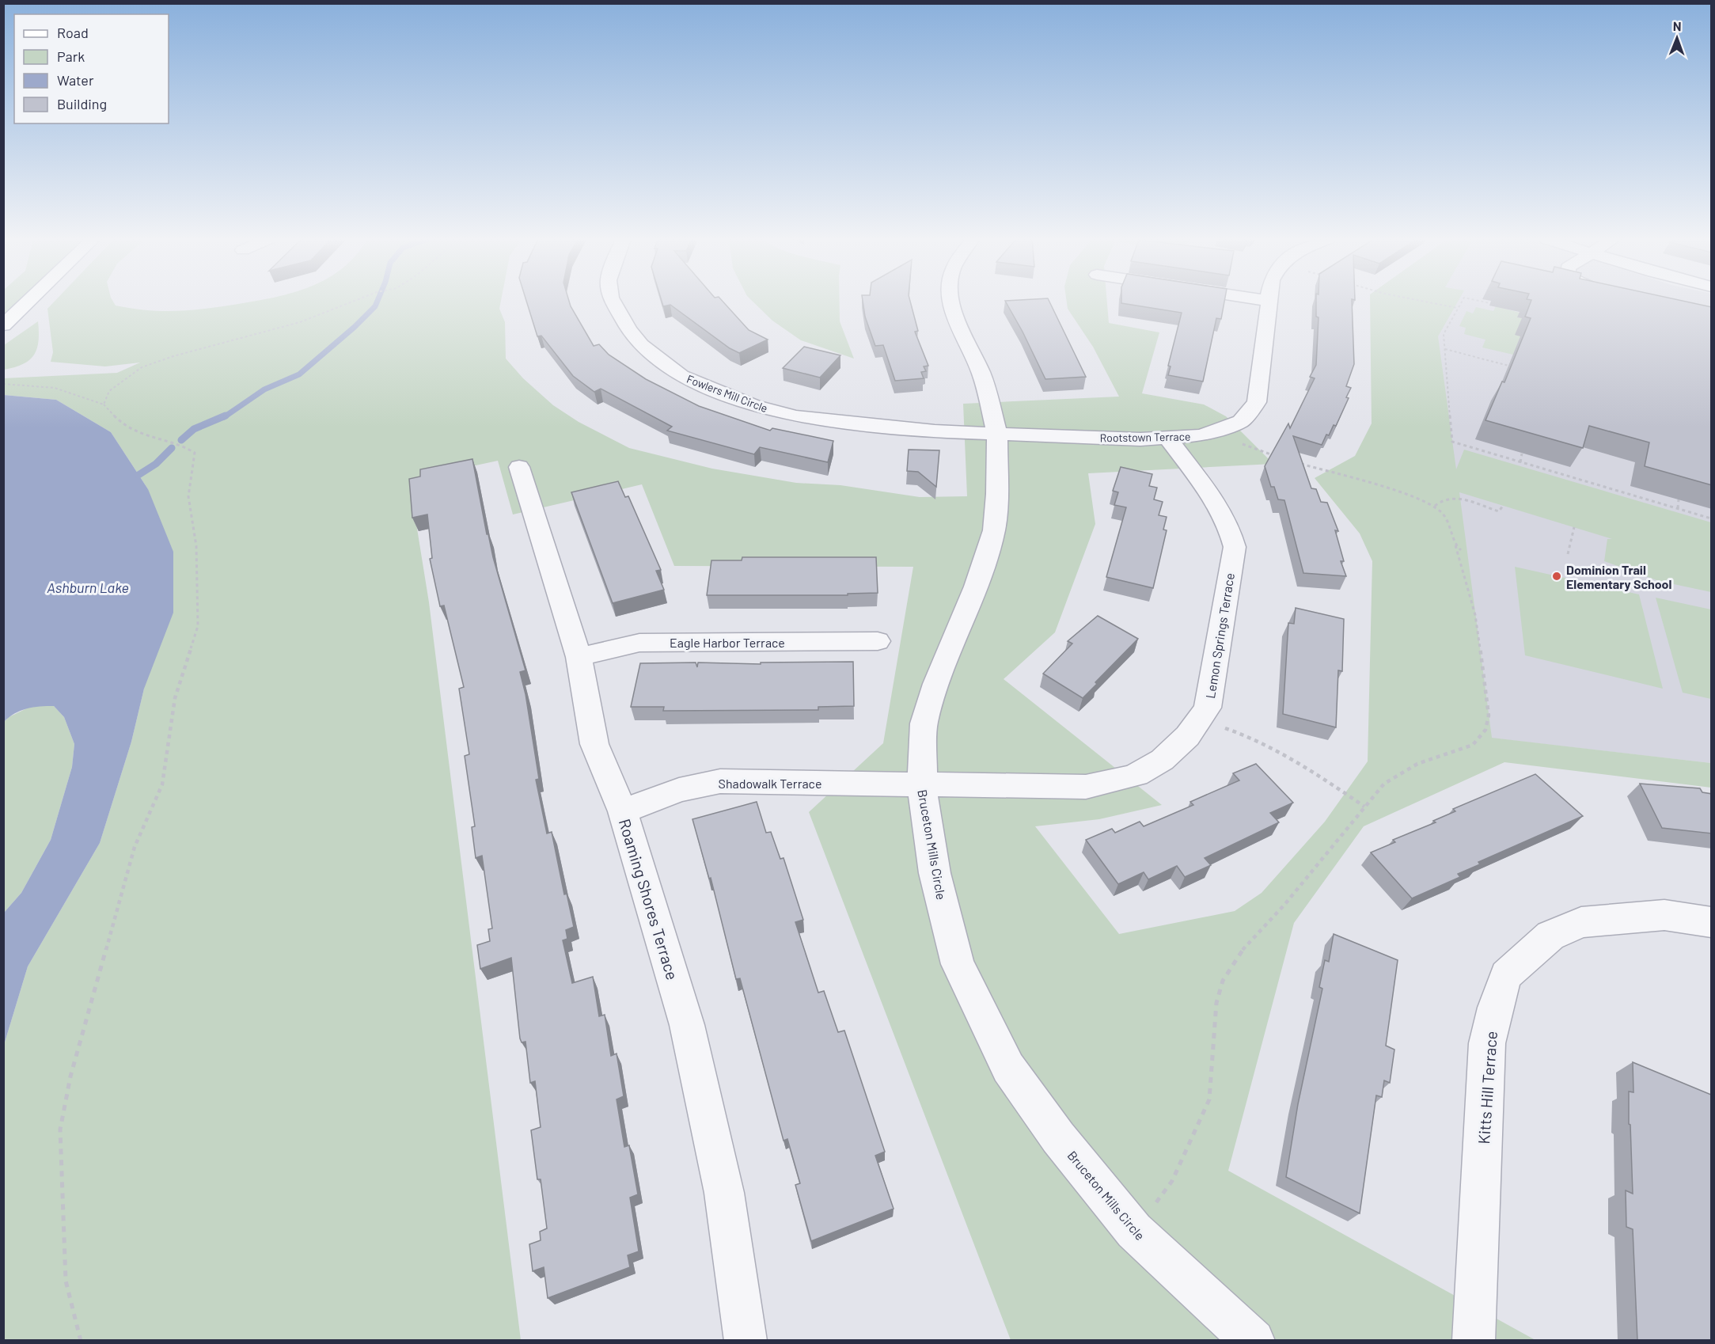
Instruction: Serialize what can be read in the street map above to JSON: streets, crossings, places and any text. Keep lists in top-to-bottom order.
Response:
{
  "streets": {
    "street": [
      "Fowlers Mill Circle",
      "Rootstown Terrace",
      "Lemon Springs Terrace",
      "Eagle Harbor Terrace",
      "Shadowalk Terrace",
      "Bruceton Mills Circle",
      "Roaming Shores Terrace",
      "Kitts Hill Terrace"
    ]
  },
  "crossings": [
    ["Fowlers Mill Circle", "Rootstown Terrace"],
    ["Fowlers Mill Circle", "Bruceton Mills Circle"],
    ["Rootstown Terrace", "Lemon Springs Terrace"],
    ["Rootstown Terrace", "Bruceton Mills Circle"],
    ["Lemon Springs Terrace", "Shadowalk Terrace"],
    ["Lemon Springs Terrace", "Bruceton Mills Circle"],
    ["Eagle Harbor Terrace", "Roaming Shores Terrace"],
    ["Shadowalk Terrace", "Bruceton Mills Circle"],
    ["Shadowalk Terrace", "Roaming Shores Terrace"]
  ],
  "water": ["Ashburn Lake"],
  "places": ["Dominion Trail Elementary School"],
  "legend": [
    "Road",
    "Park",
    "Water",
    "Building"
  ],
  "north": "top"
}
